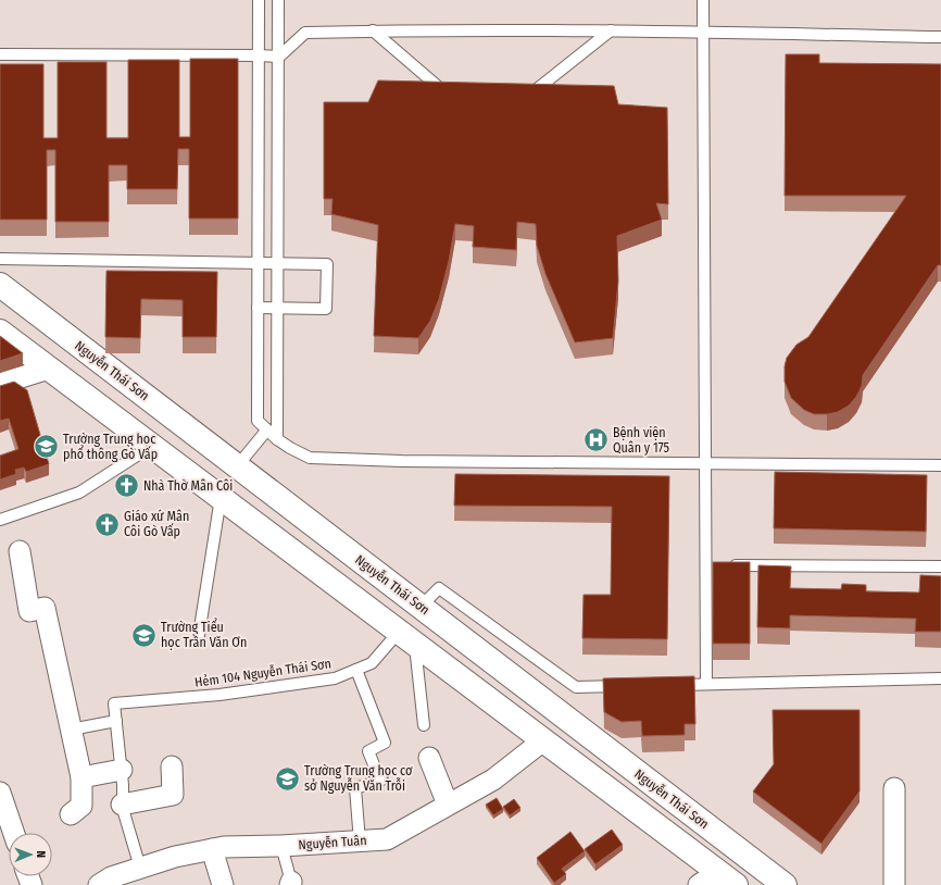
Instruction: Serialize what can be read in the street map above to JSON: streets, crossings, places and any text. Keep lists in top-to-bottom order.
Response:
{
  "streets": {
    "main road": ["Nguyễn Thái Sơn"],
    "street": ["Nguyễn Tuân"],
    "lane": ["Hẻm 104 Nguyễn Thái Sơn"]
  },
  "places": {
    "hospital": ["Bệnh viện Quân y 175"],
    "school or university": ["Trường Trung học phổ thông Gò Vấp", "Trường Tiểu học Trần Văn Ơn", "Trường Trung học cơ sở Nguyễn Văn Trỗi"],
    "church": ["Nhà Thờ Mân Côi", "Giáo xứ Mân Côi Gò Vấp"]
  },
  "north": "right"
}
